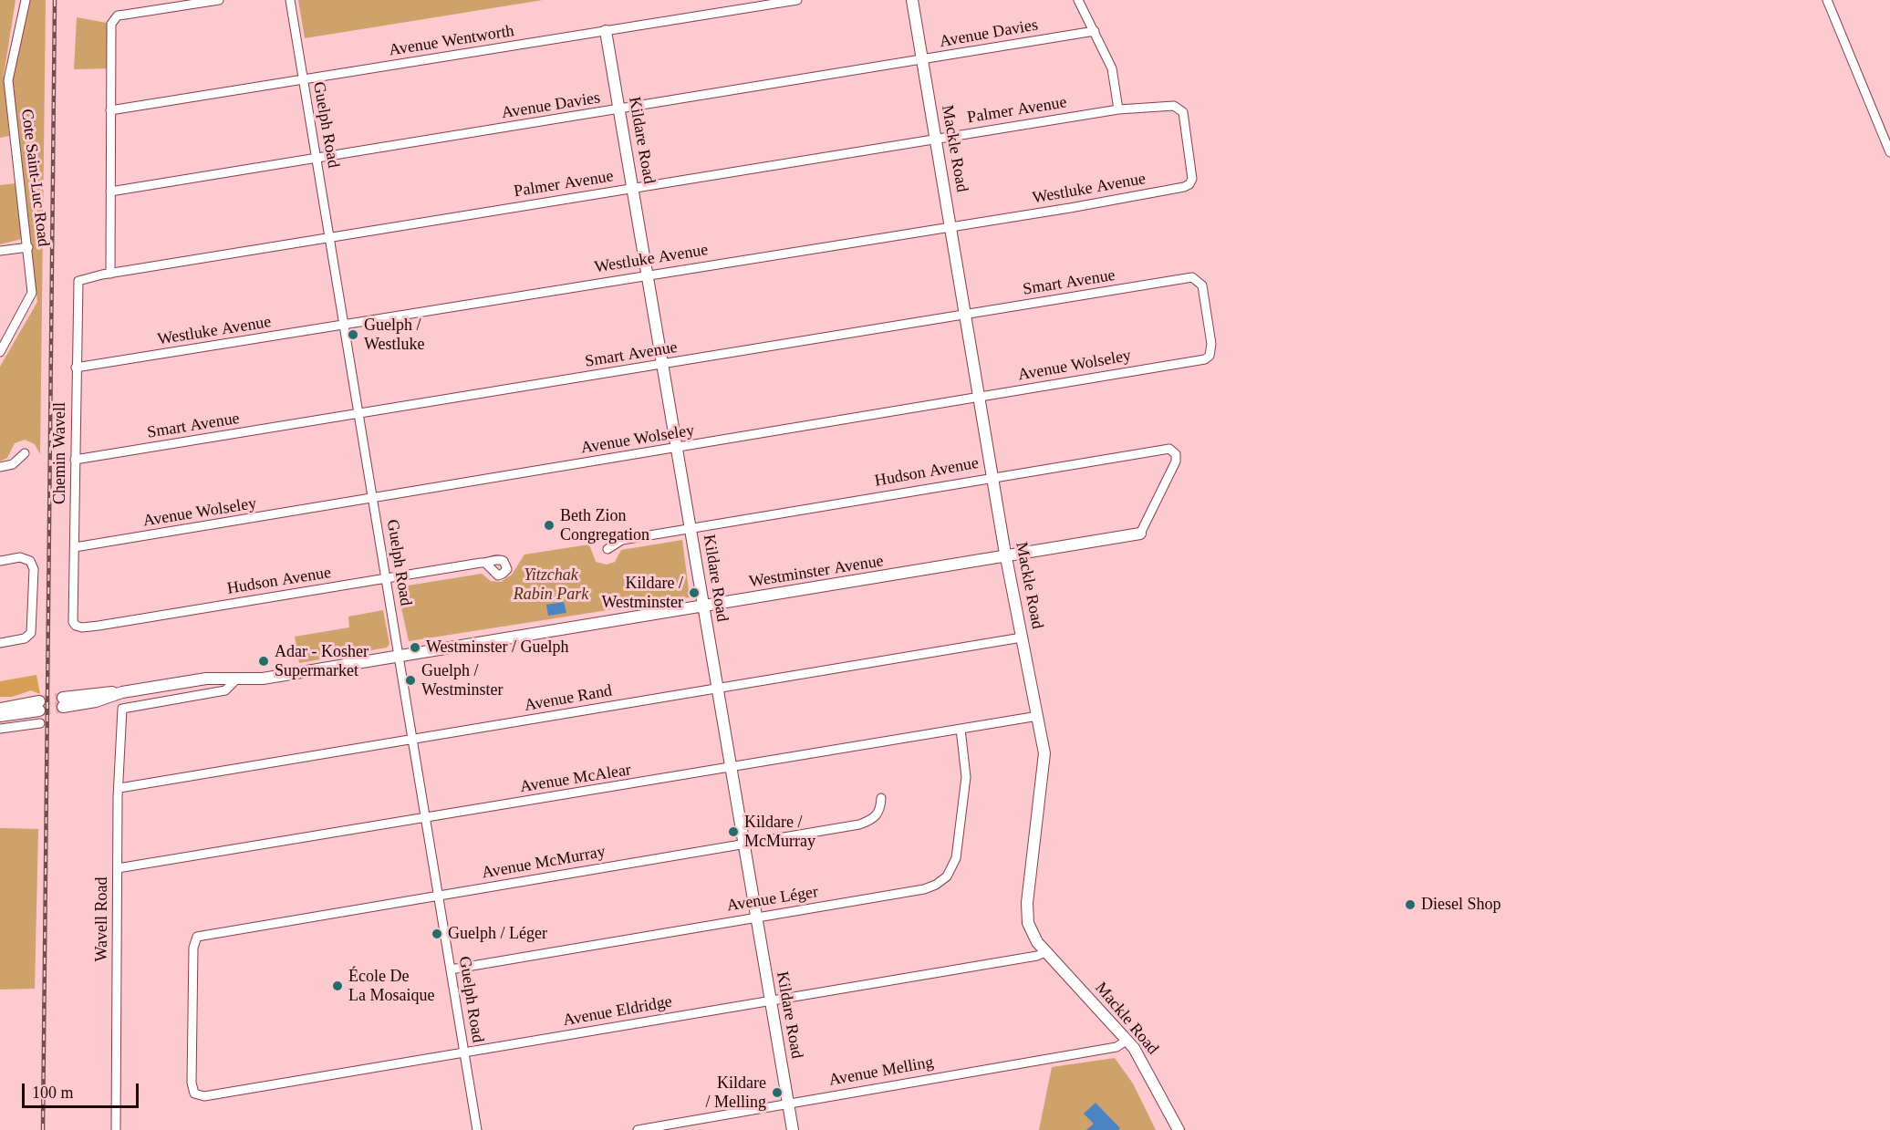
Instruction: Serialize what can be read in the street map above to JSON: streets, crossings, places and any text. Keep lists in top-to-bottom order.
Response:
{
  "streets": {
    "street": [
      "Avenue Davies",
      "Avenue Wentworth",
      "Palmer Avenue",
      "Guelph Road",
      "Kildare Road",
      "Mackle Road",
      "Cote Saint-Luc Road",
      "Westluke Avenue",
      "Smart Avenue",
      "Avenue Wolseley",
      "Chemin Wavell",
      "Hudson Avenue",
      "Westminster Avenue",
      "Avenue Rand",
      "Avenue McAlear",
      "Avenue McMurray",
      "Avenue Léger",
      "Wavell Road",
      "Avenue Eldridge",
      "Avenue Melling"
    ]
  },
  "crossings": [
    ["Avenue Davies", "Guelph Road"],
    ["Avenue Davies", "Kildare Road"],
    ["Avenue Davies", "Mackle Road"],
    ["Avenue Wentworth", "Guelph Road"],
    ["Avenue Wentworth", "Kildare Road"],
    ["Palmer Avenue", "Guelph Road"],
    ["Palmer Avenue", "Kildare Road"],
    ["Palmer Avenue", "Mackle Road"],
    ["Palmer Avenue", "Westluke Avenue"],
    ["Palmer Avenue", "Chemin Wavell"],
    ["Guelph Road", "Westluke Avenue"],
    ["Guelph Road", "Smart Avenue"],
    ["Guelph Road", "Avenue Wolseley"],
    ["Guelph Road", "Hudson Avenue"],
    ["Guelph Road", "Westminster Avenue"],
    ["Guelph Road", "Avenue Rand"],
    ["Guelph Road", "Avenue McAlear"],
    ["Guelph Road", "Avenue McMurray"],
    ["Guelph Road", "Avenue Léger"],
    ["Guelph Road", "Avenue Eldridge"],
    ["Kildare Road", "Westluke Avenue"],
    ["Kildare Road", "Smart Avenue"],
    ["Kildare Road", "Avenue Wolseley"],
    ["Kildare Road", "Hudson Avenue"],
    ["Kildare Road", "Westminster Avenue"],
    ["Kildare Road", "Avenue Rand"],
    ["Kildare Road", "Avenue McAlear"],
    ["Kildare Road", "Avenue McMurray"],
    ["Kildare Road", "Avenue Léger"],
    ["Kildare Road", "Avenue Eldridge"],
    ["Kildare Road", "Avenue Melling"],
    ["Mackle Road", "Westluke Avenue"],
    ["Mackle Road", "Smart Avenue"],
    ["Mackle Road", "Avenue Wolseley"],
    ["Mackle Road", "Hudson Avenue"],
    ["Mackle Road", "Westminster Avenue"],
    ["Mackle Road", "Avenue Rand"],
    ["Mackle Road", "Avenue McAlear"],
    ["Mackle Road", "Avenue Eldridge"],
    ["Mackle Road", "Avenue Melling"],
    ["Westluke Avenue", "Chemin Wavell"],
    ["Smart Avenue", "Avenue Wolseley"],
    ["Smart Avenue", "Chemin Wavell"],
    ["Avenue Wolseley", "Chemin Wavell"],
    ["Chemin Wavell", "Hudson Avenue"],
    ["Hudson Avenue", "Westminster Avenue"],
    ["Westminster Avenue", "Wavell Road"],
    ["Avenue Rand", "Wavell Road"],
    ["Avenue McAlear", "Avenue Léger"],
    ["Avenue McAlear", "Wavell Road"],
    ["Avenue McMurray", "Avenue Eldridge"]
  ],
  "parks": ["Yitzchak Rabin Park"],
  "places": [
    "Guelph / Westluke",
    "Beth Zion Congregation",
    "Kildare / Westminster",
    "Westminster / Guelph",
    "Adar - Kosher Supermarket",
    "Guelph / Westminster",
    "Kildare / McMurray",
    "Diesel Shop",
    "Guelph / Léger",
    "École De La Mosaique",
    "Kildare / Melling"
  ],
  "scale_bar": "100 m"
}
